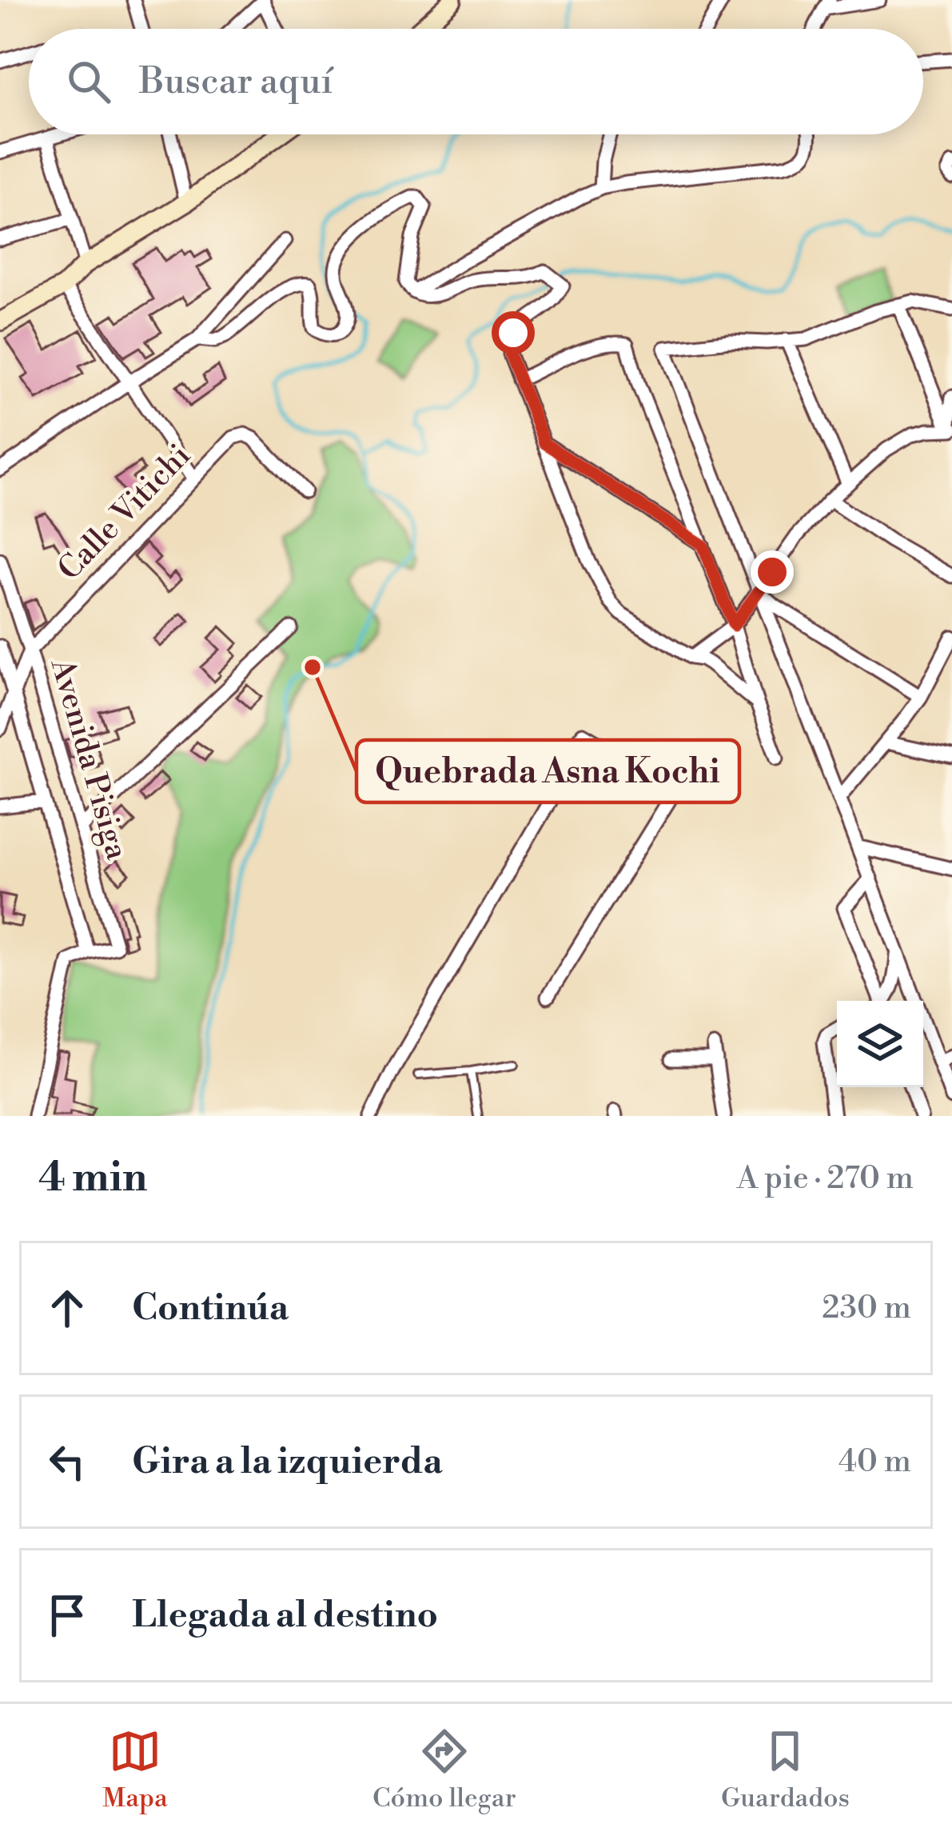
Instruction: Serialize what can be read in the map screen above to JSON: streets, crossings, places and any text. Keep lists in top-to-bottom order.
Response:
{
  "streets": {
    "street": ["Calle Vitichi", "Avenida Pisiga"]
  },
  "crossings": [
    ["Calle Vitichi", "Avenida Pisiga"]
  ],
  "places": ["Quebrada Asna Kochi"],
  "page": {
    "search": "Buscar aquí",
    "heading": ["4 min", "A pie · 270 m"],
    "list": [
      ["Continúa", "230 m"],
      ["Gira a la izquierda", "40 m"],
      "Llegada al destino"
    ],
    "nav": ["Mapa", "Cómo llegar", "Guardados"]
  }
}
